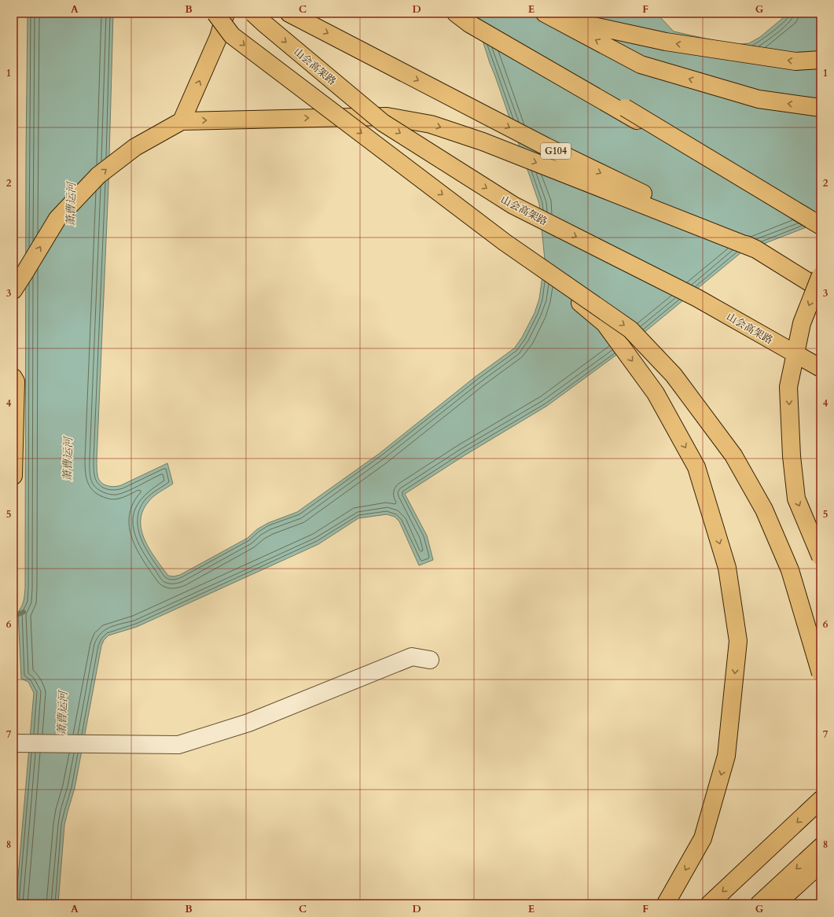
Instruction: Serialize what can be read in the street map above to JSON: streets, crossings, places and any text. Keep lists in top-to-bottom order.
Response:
{
  "streets": {
    "main road": ["山会高架路", "G104"]
  },
  "water": ["萧曹运河"],
  "grid": {
    "columns": [
      "A",
      "B",
      "C",
      "D",
      "E",
      "F",
      "G"
    ],
    "rows": [
      "1",
      "2",
      "3",
      "4",
      "5",
      "6",
      "7",
      "8"
    ]
  }
}
